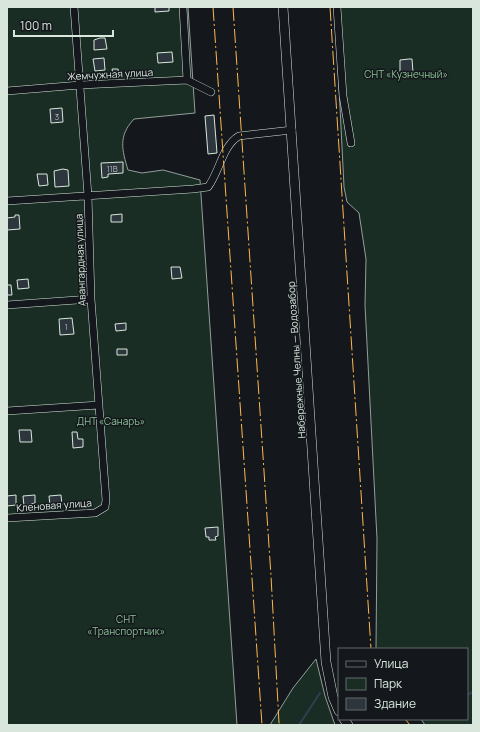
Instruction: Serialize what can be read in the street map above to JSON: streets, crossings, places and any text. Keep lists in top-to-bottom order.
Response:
{
  "streets": {
    "main road": ["Набережные Челны — Водозабор"],
    "street": ["Жемчужная улица", "Авангардная улица", "Кленовая улица"]
  },
  "crossings": [
    ["Жемчужная улица", "Авангардная улица"],
    ["Авангардная улица", "Кленовая улица"]
  ],
  "parks": ["СНТ «Кузнечный»", "ДНТ «Санаръ»", "СНТ «Транспортник»"],
  "house_numbers": ["3", "11В", "1"],
  "legend": ["Улица", "Парк", "Здание"],
  "scale_bar": "100 m"
}
